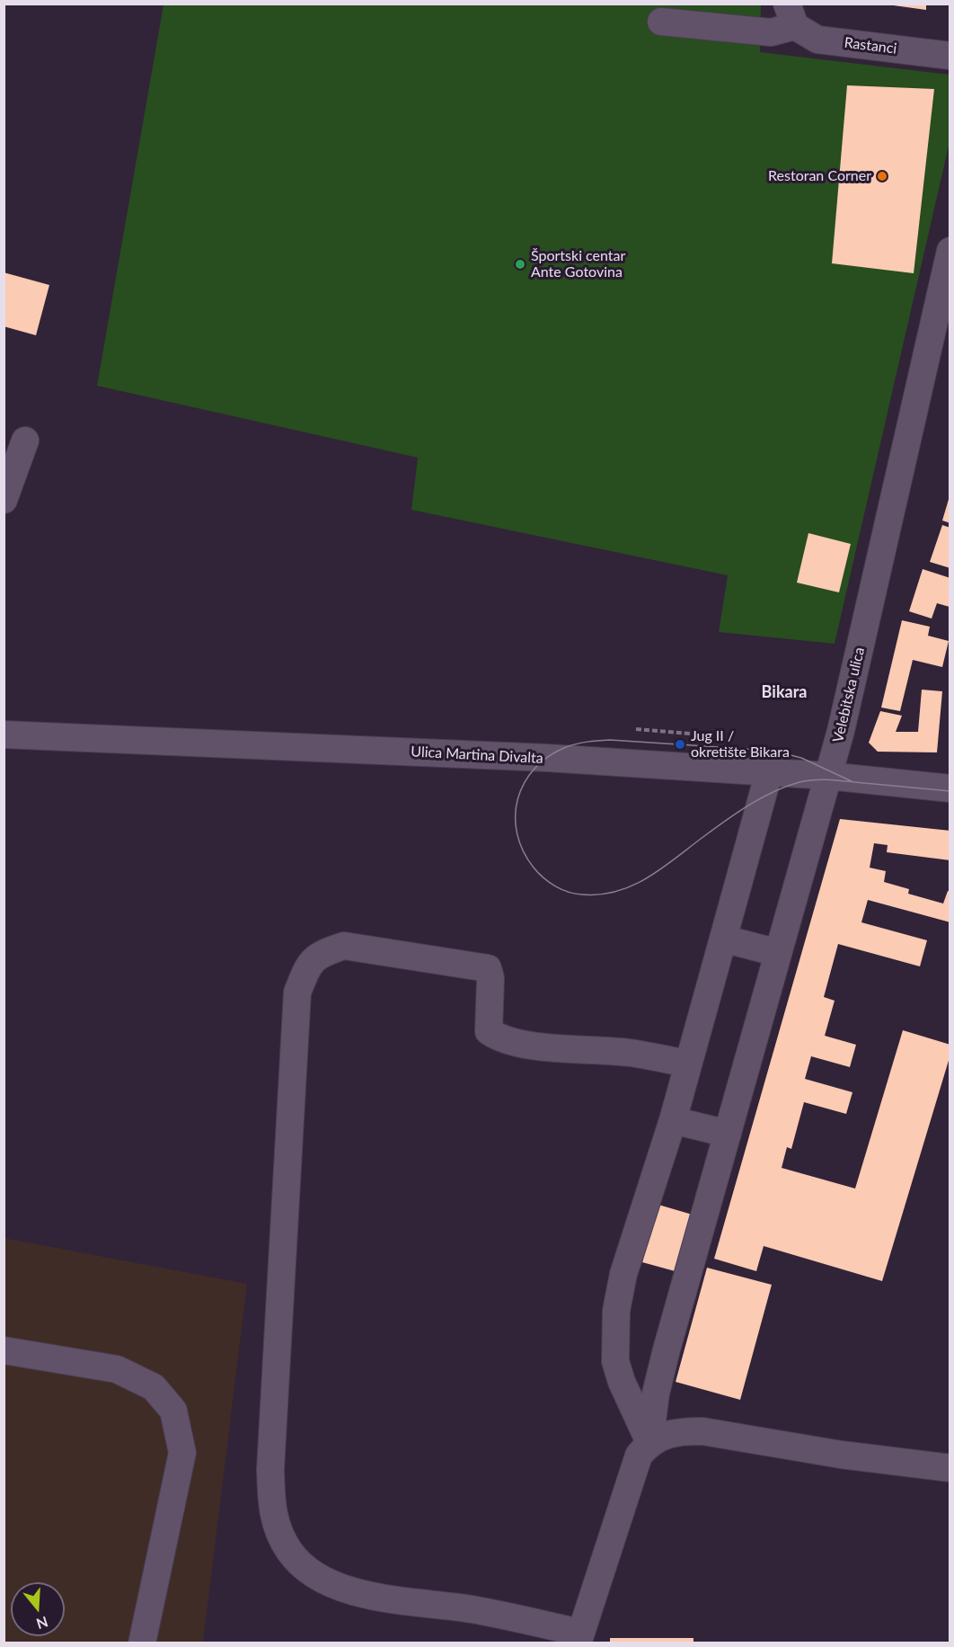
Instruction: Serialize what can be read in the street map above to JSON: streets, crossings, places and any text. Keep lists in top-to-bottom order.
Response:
{
  "streets": {
    "street": ["Rastanci", "Velebitska ulica", "Ulica Martina Divalta"]
  },
  "crossings": [
    ["Velebitska ulica", "Ulica Martina Divalta"]
  ],
  "districts": ["Bikara"],
  "places": ["Restoran Corner", "Športski centar Ante Gotovina", "Jug II / okretište Bikara"],
  "north": "bottom"
}
